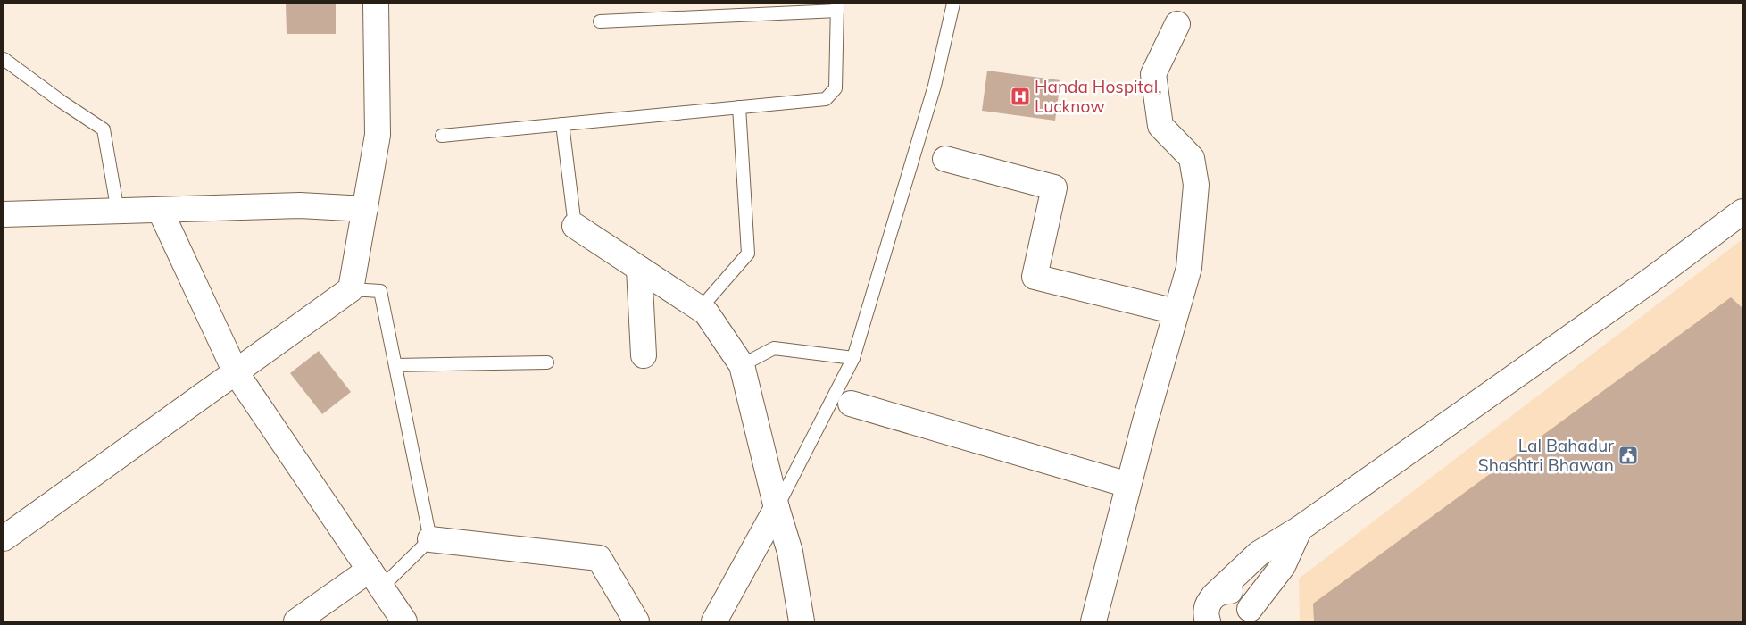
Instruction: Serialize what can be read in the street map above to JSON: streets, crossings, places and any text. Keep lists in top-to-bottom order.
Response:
{
  "places": {
    "hospital": ["Handa Hospital, Lucknow"],
    "public building": ["Lal Bahadur Shashtri Bhawan"]
  }
}
